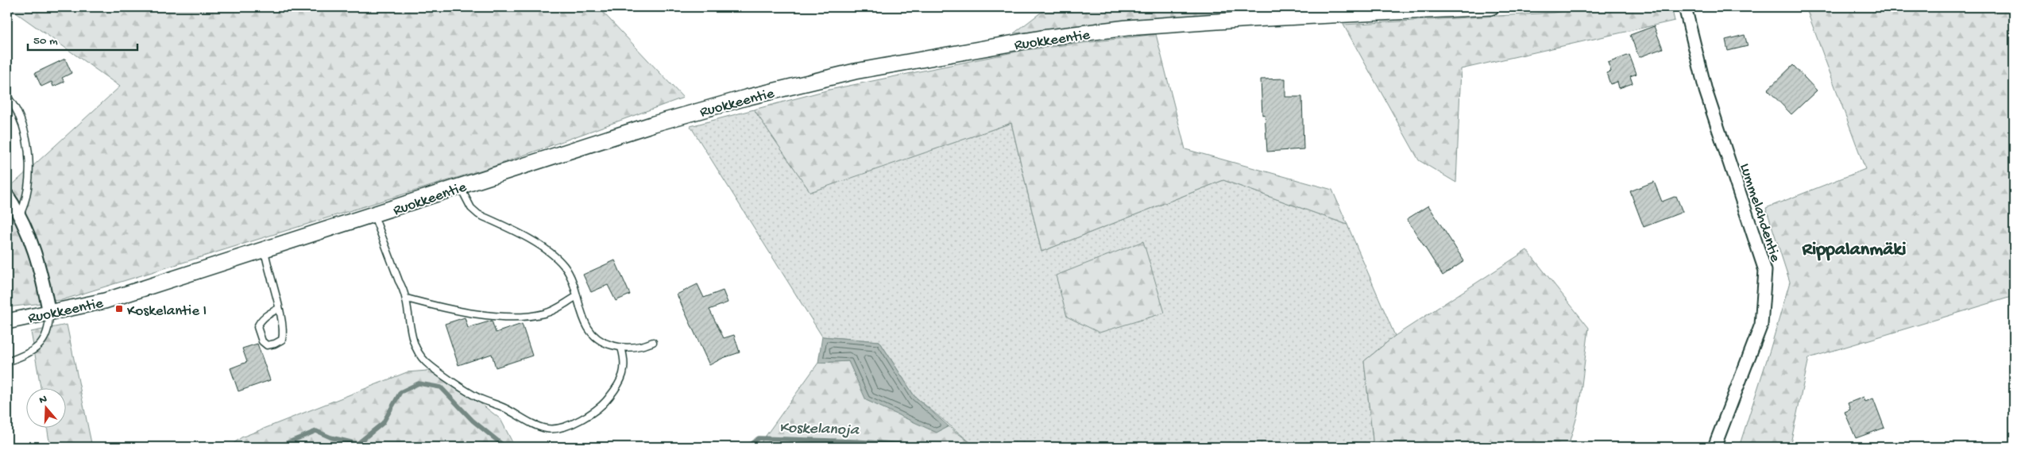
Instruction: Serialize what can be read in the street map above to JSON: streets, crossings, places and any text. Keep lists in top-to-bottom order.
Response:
{
  "streets": {
    "street": ["Ruokkeentie", "Lummelahdentie"]
  },
  "districts": ["Rippalanmäki"],
  "water": ["Koskelanoja"],
  "places": {
    "transit": ["Koskelantie I"]
  },
  "scale_bar": "50 m",
  "north": "top"
}
